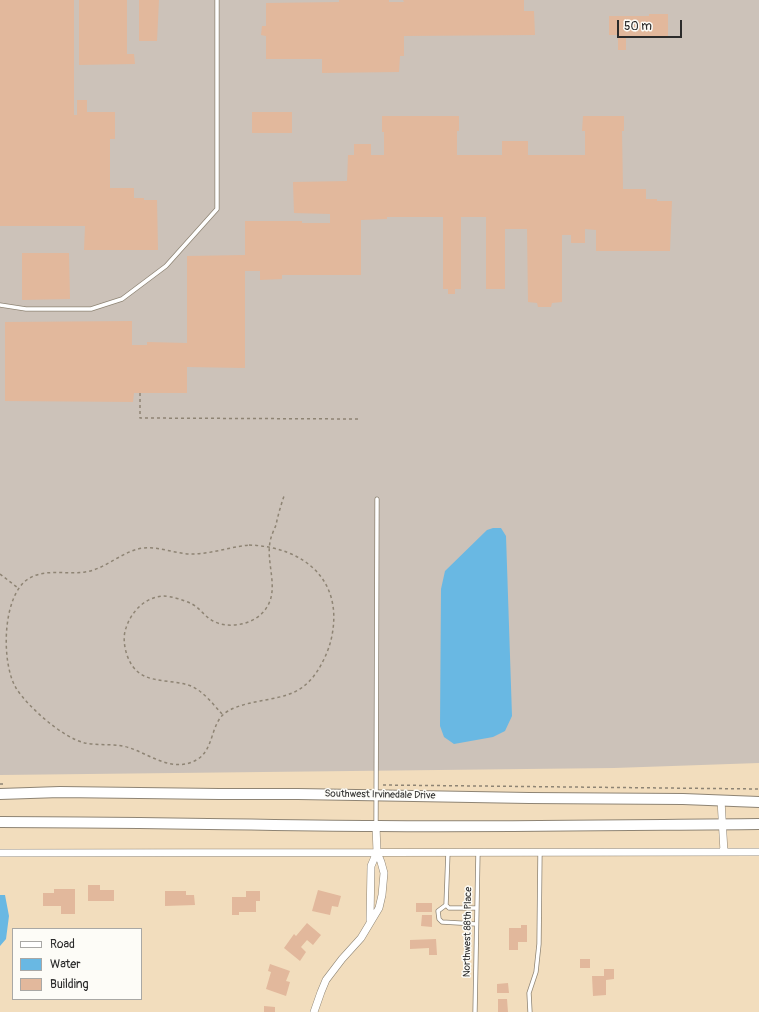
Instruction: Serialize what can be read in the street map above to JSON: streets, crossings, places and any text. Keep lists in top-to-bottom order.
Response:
{
  "streets": {
    "main road": ["Southwest Irvinedale Drive"],
    "lane": ["Northwest 88th Place"]
  },
  "legend": ["Road", "Water", "Building"],
  "scale_bar": "50 m"
}
